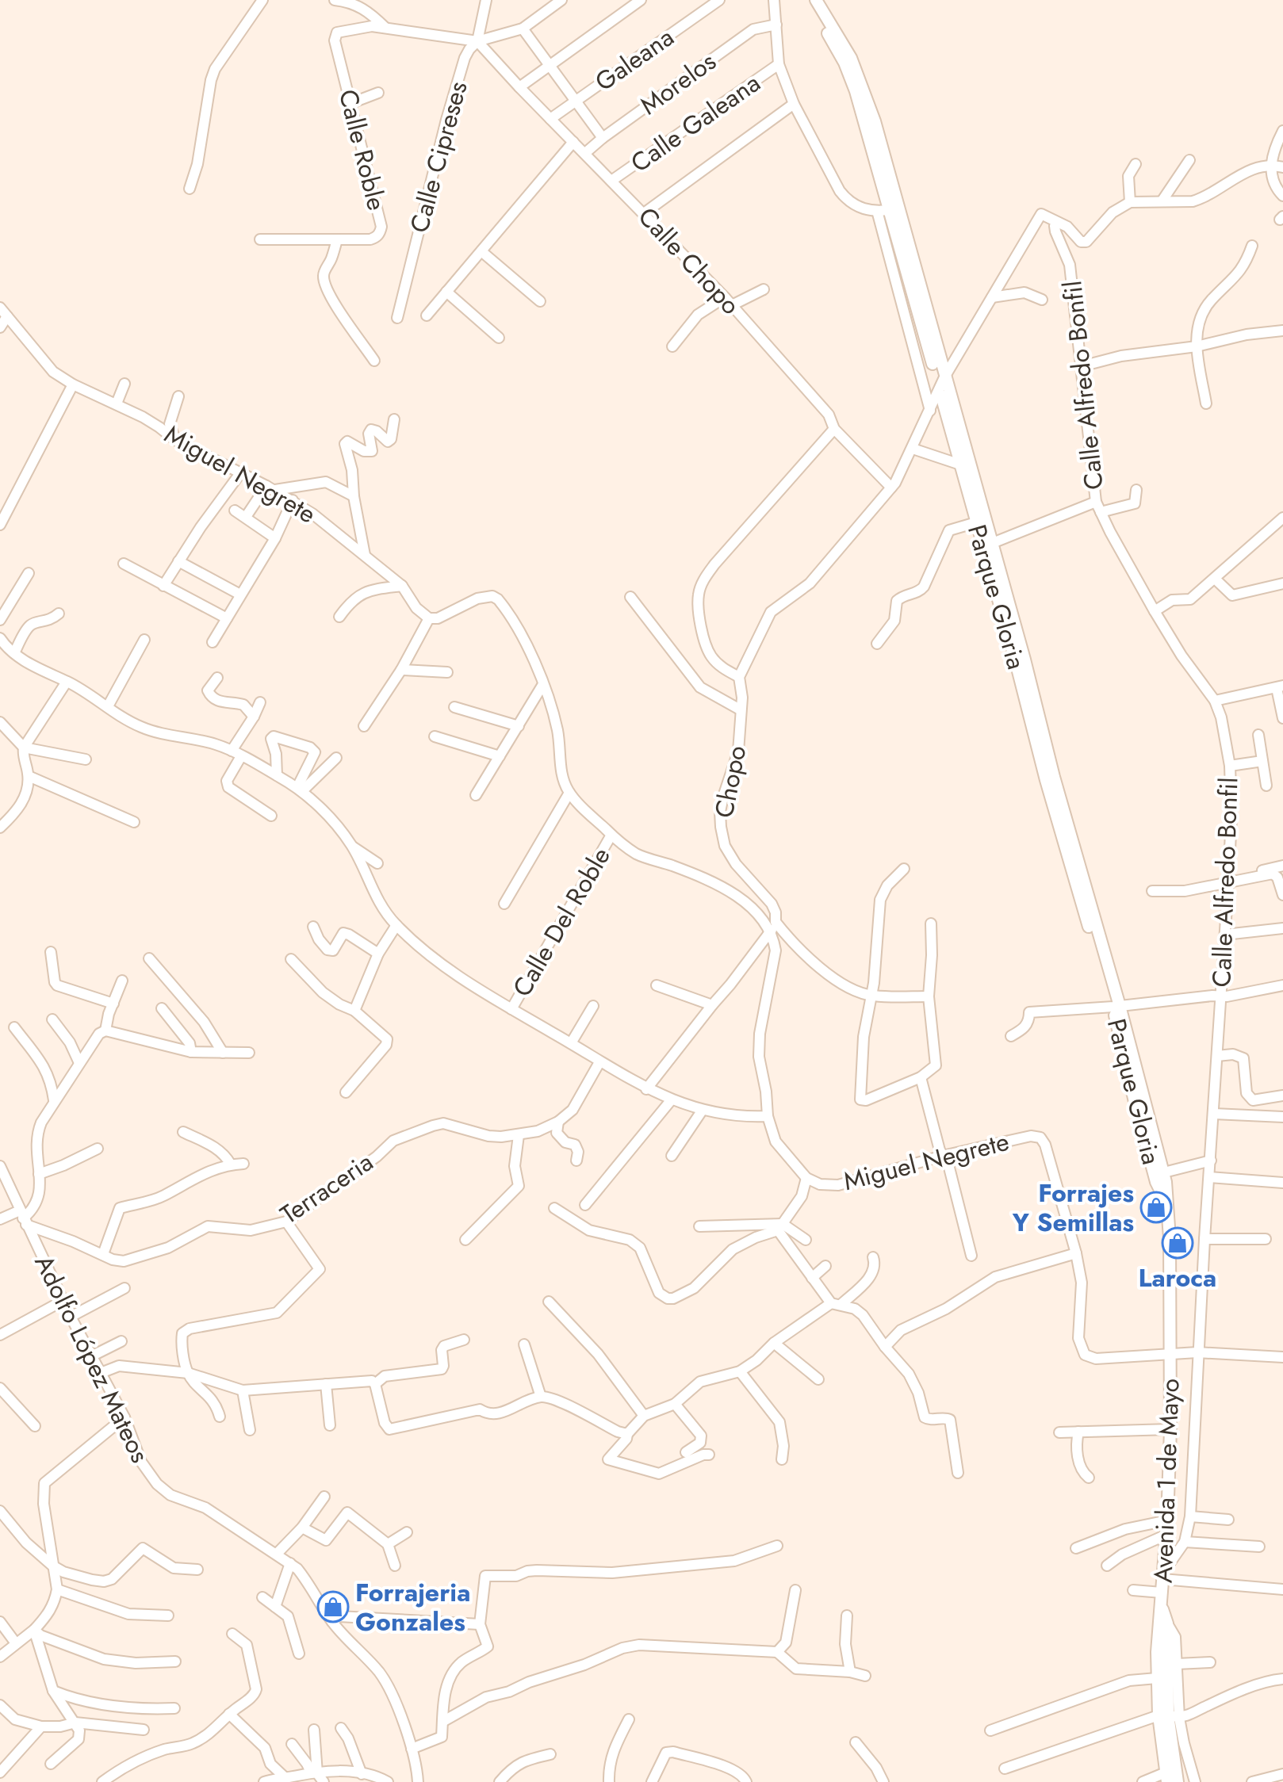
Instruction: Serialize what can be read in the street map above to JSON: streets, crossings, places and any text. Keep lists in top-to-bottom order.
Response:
{
  "streets": {
    "main road": ["Parque Gloria", "Avenida 1 de Mayo"],
    "street": [
      "Galeana",
      "Morelos",
      "Calle Galeana",
      "Calle Roble",
      "Calle Cipreses",
      "Calle Chopo",
      "Calle Alfredo Bonfil",
      "Miguel Negrete",
      "Chopo",
      "Calle Del Roble",
      "Terraceria",
      "Adolfo López Mateos"
    ]
  },
  "crossings": [
    ["Galeana", "Calle Chopo"],
    ["Morelos", "Calle Chopo"],
    ["Calle Galeana", "Calle Chopo"],
    ["Calle Cipreses", "Calle Chopo"],
    ["Calle Chopo", "Chopo"],
    ["Calle Alfredo Bonfil", "Chopo"],
    ["Calle Alfredo Bonfil", "Avenida 1 de Mayo"],
    ["Miguel Negrete", "Parque Gloria"],
    ["Miguel Negrete", "Avenida 1 de Mayo"],
    ["Parque Gloria", "Chopo"],
    ["Parque Gloria", "Avenida 1 de Mayo"],
    ["Terraceria", "Adolfo López Mateos"]
  ],
  "places": {
    "shop": ["Forrajes Y Semillas", "Laroca", "Forrajeria Gonzales"]
  }
}
